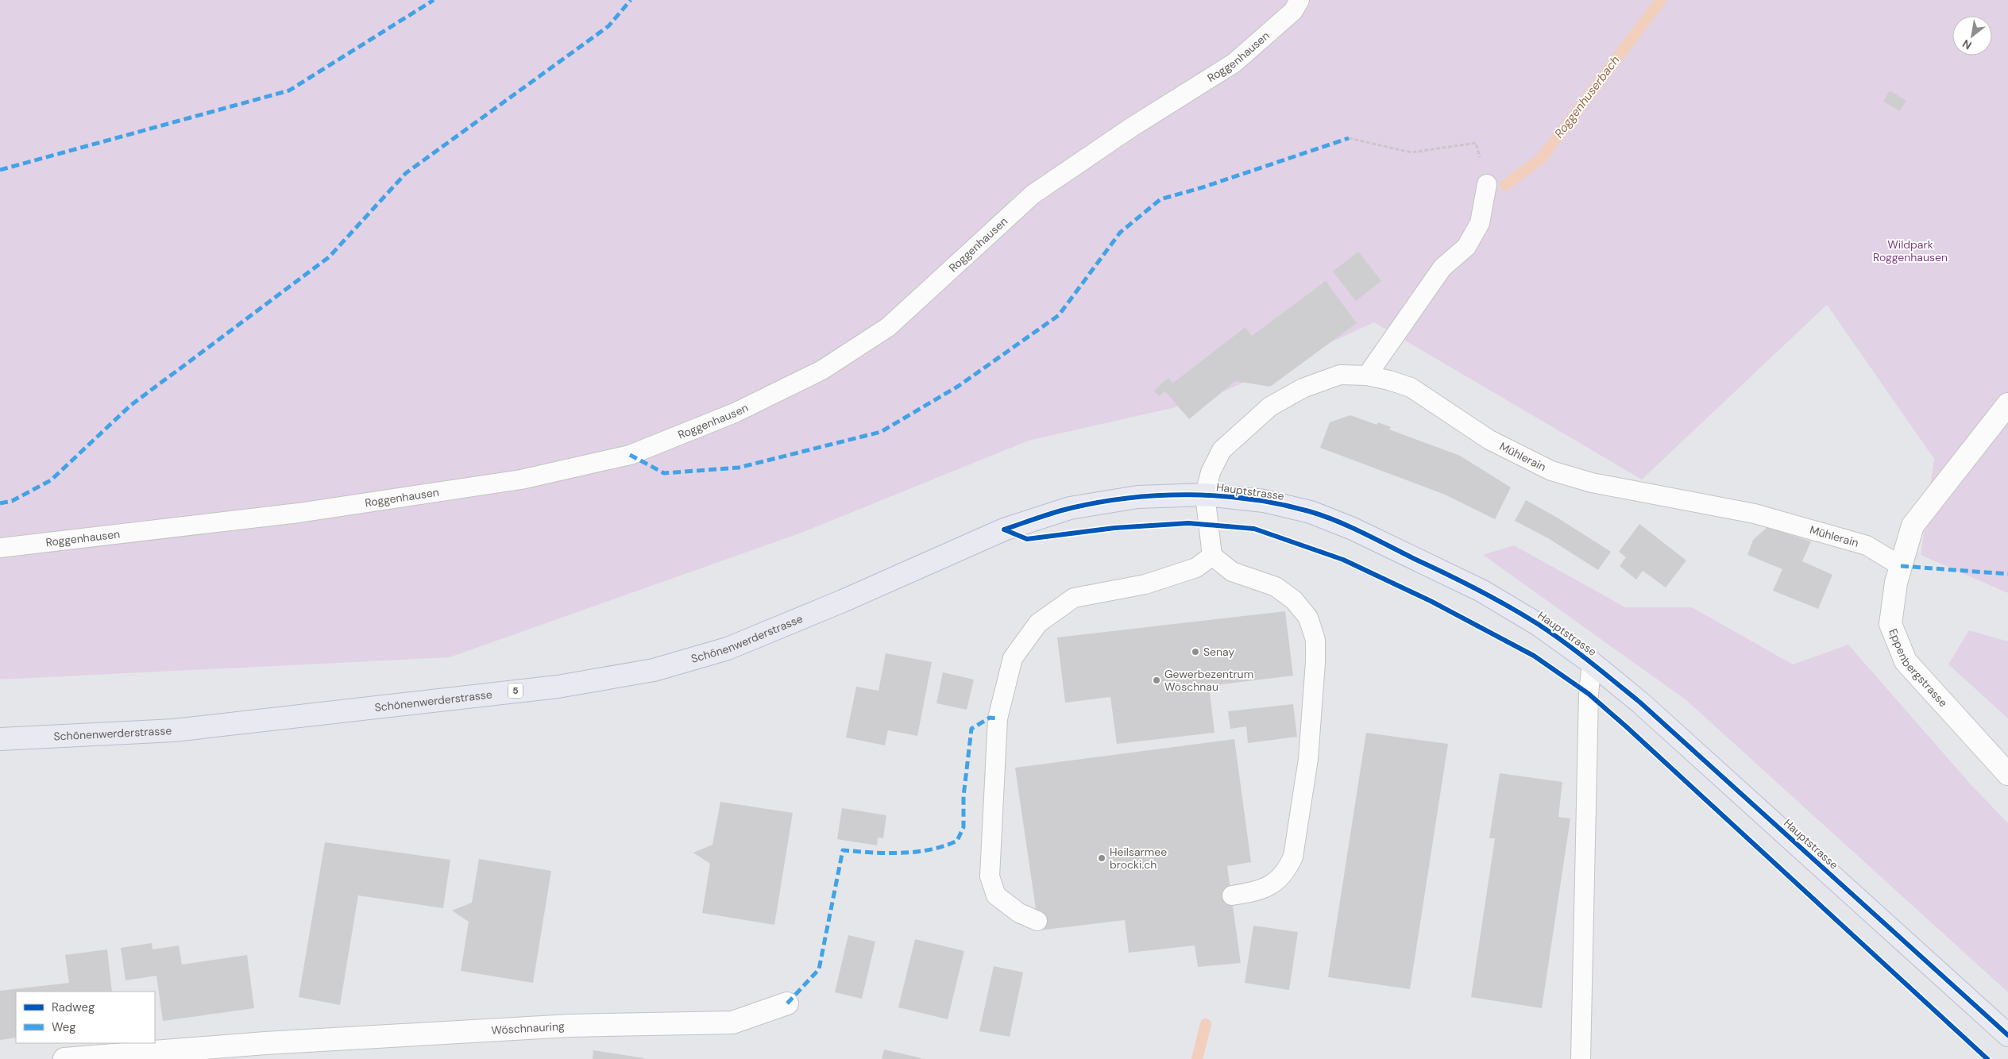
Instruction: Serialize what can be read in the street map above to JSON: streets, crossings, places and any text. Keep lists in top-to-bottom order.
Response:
{
  "streets": {
    "main road": ["Hauptstrasse", "Schönenwerderstrasse", "5"],
    "street": ["Eppenbergstrasse", "Wöschnauring"],
    "lane": ["Roggenhausen", "Mühlerain"]
  },
  "crossings": [
    ["Mühlerain", "Hauptstrasse"],
    ["Mühlerain", "Eppenbergstrasse"],
    ["Hauptstrasse", "Schönenwerderstrasse"]
  ],
  "water": ["Roggenhuserbach"],
  "parks": ["Wildpark Roggenhausen"],
  "places": ["Senay", "Gewerbezentrum Wöschnau", "Heilsarmee brocki.ch"],
  "legend": ["Radweg", "Weg"],
  "north": "bottom left"
}
